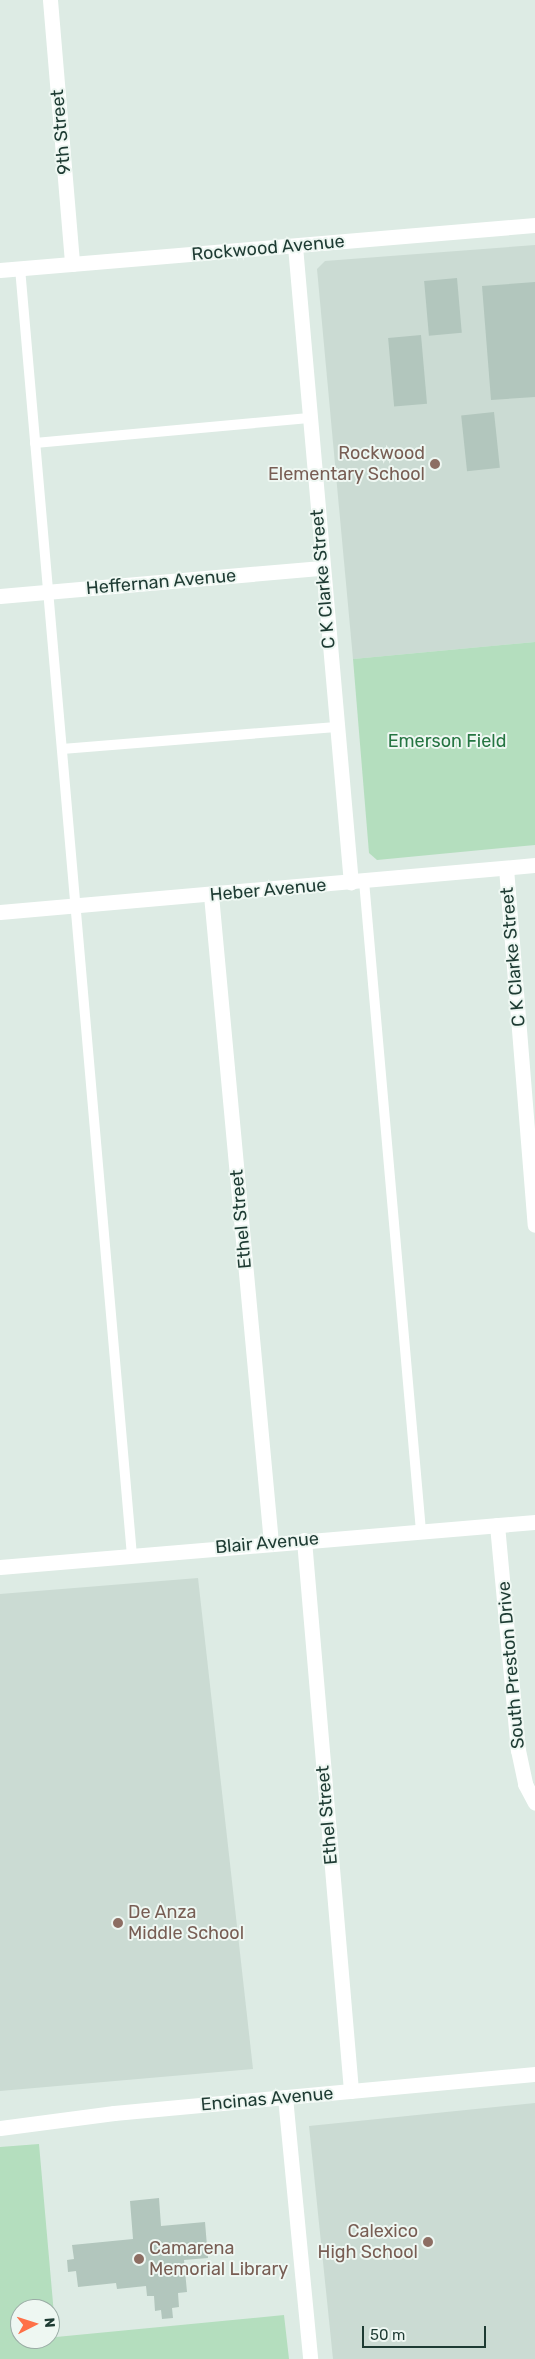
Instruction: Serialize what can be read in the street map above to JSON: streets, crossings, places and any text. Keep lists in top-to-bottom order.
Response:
{
  "streets": {
    "street": [
      "9th Street",
      "Rockwood Avenue",
      "C K Clarke Street",
      "Heffernan Avenue",
      "Heber Avenue",
      "Ethel Street",
      "Blair Avenue",
      "South Preston Drive",
      "Encinas Avenue"
    ]
  },
  "crossings": [
    ["9th Street", "Rockwood Avenue"],
    ["Rockwood Avenue", "C K Clarke Street"],
    ["C K Clarke Street", "Heffernan Avenue"],
    ["C K Clarke Street", "Heber Avenue"],
    ["Heber Avenue", "Ethel Street"],
    ["Ethel Street", "Blair Avenue"],
    ["Ethel Street", "Encinas Avenue"],
    ["Blair Avenue", "South Preston Drive"]
  ],
  "parks": ["Emerson Field"],
  "places": [
    "Rockwood Elementary School",
    "De Anza Middle School",
    "Calexico High School",
    "Camarena Memorial Library"
  ],
  "scale_bar": "50 m",
  "north": "right"
}
